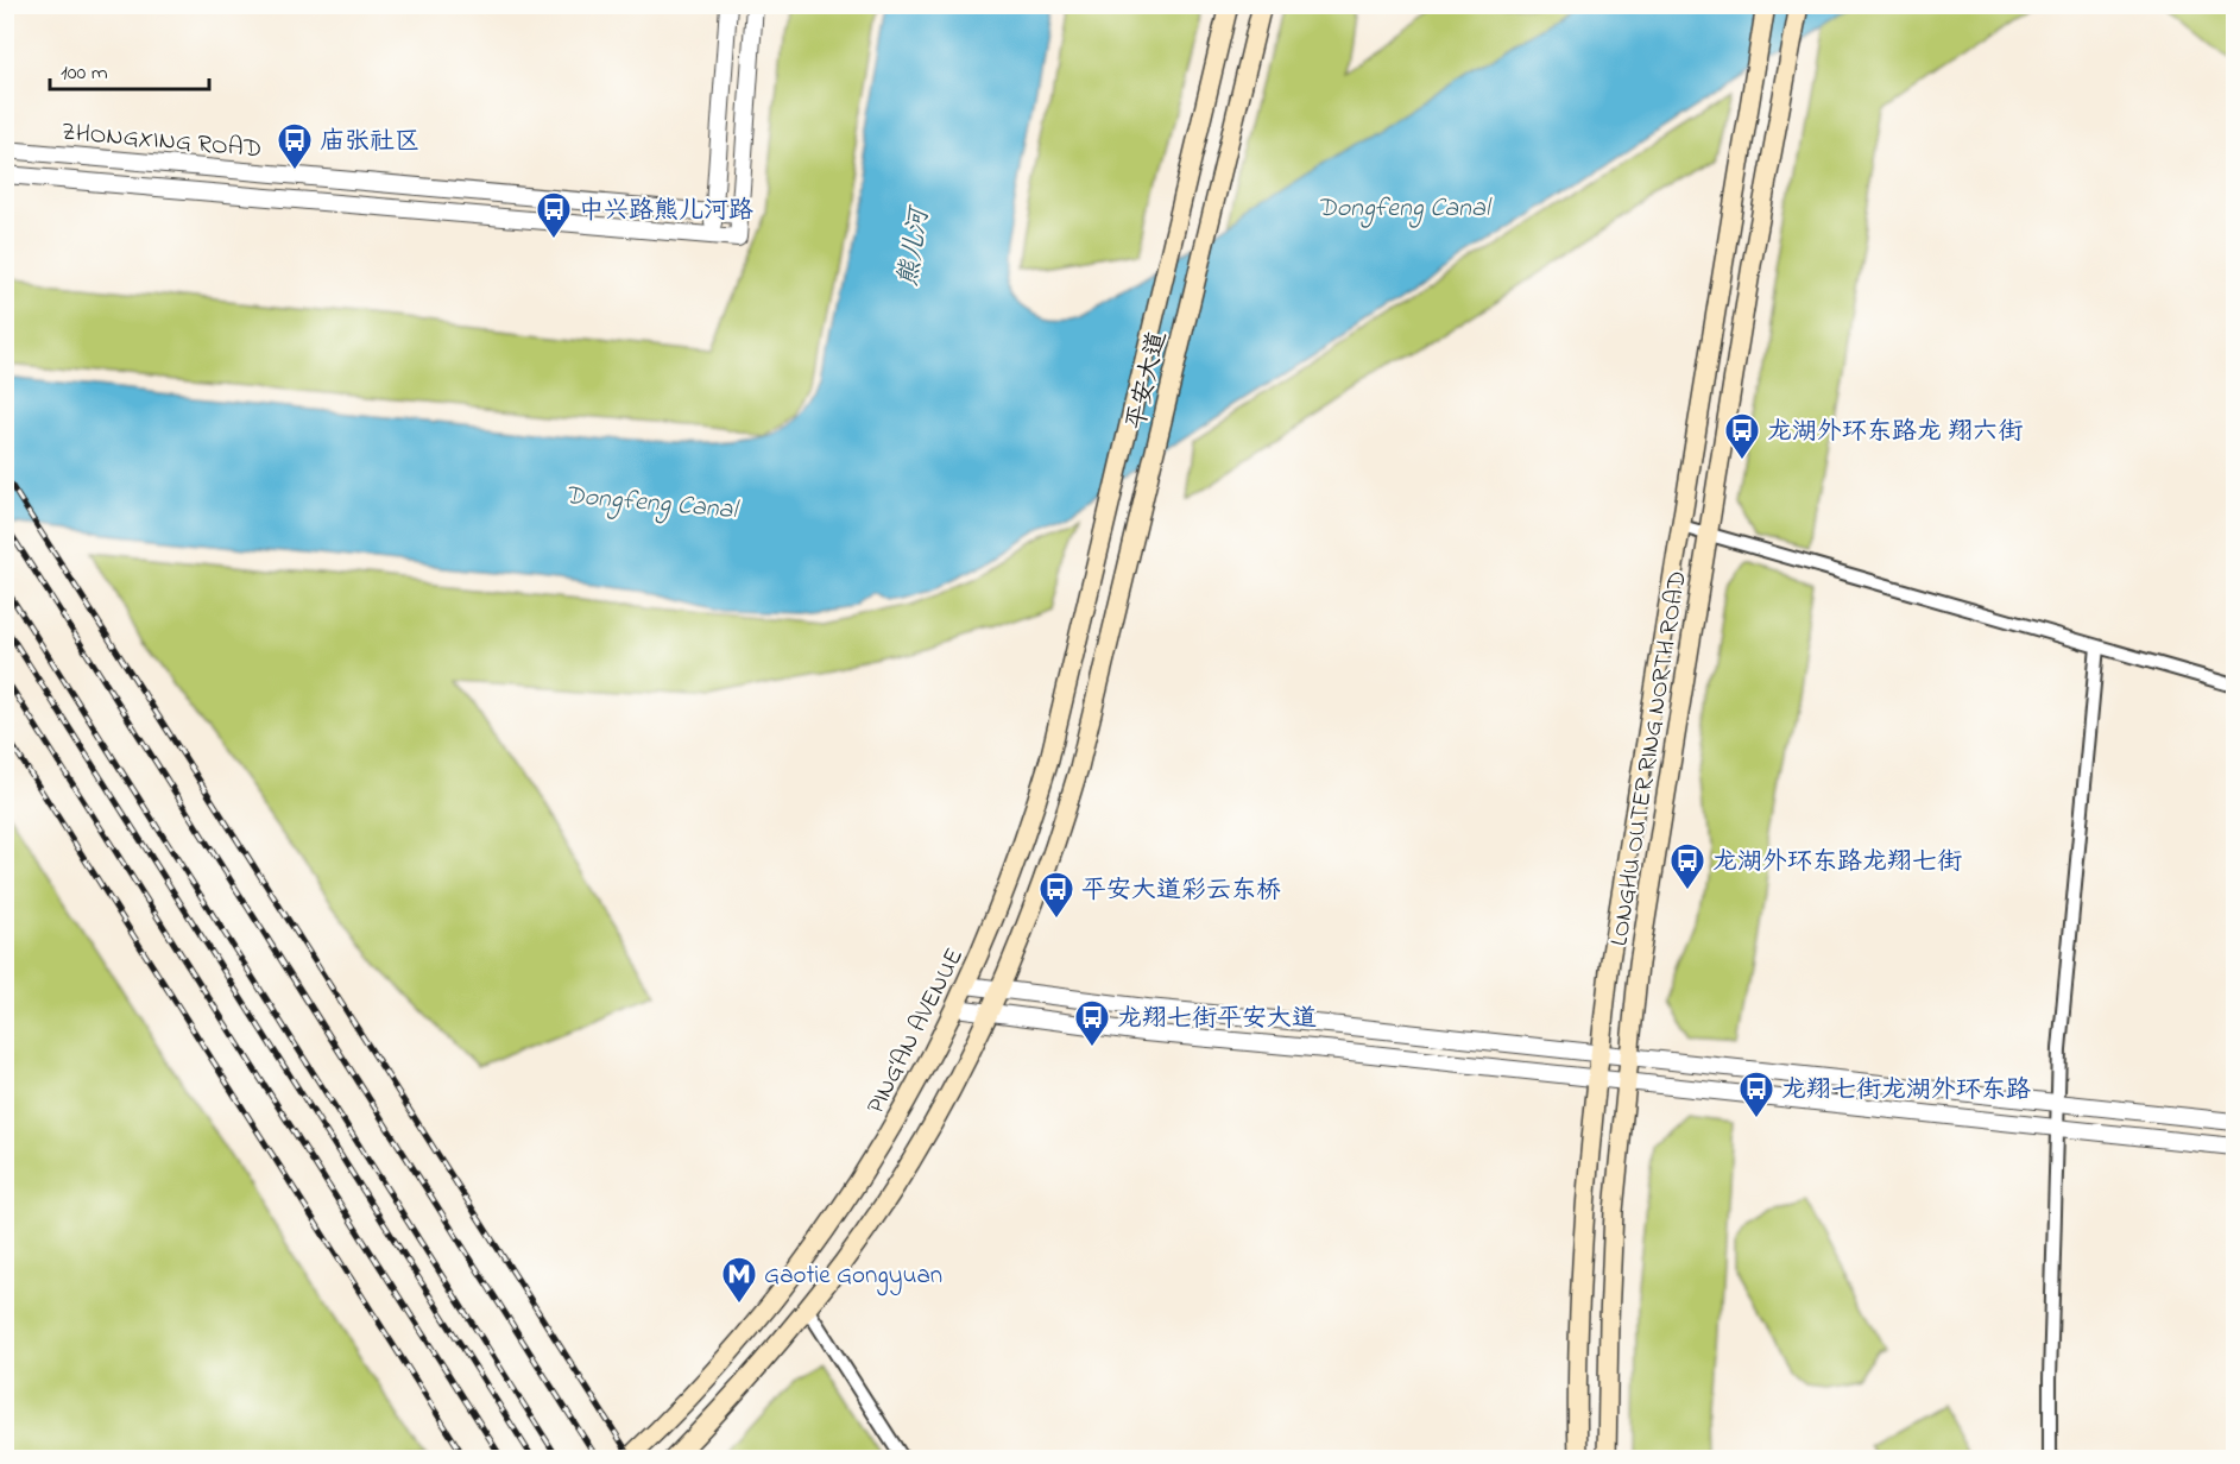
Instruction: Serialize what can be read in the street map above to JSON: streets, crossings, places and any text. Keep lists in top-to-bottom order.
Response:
{
  "streets": {
    "main road": ["平安大道", "LONGHU OUTER RING NORTH ROAD", "PING‘AN AVENUE"],
    "street": ["ZHONGXING ROAD"]
  },
  "crossings": [
    ["平安大道", "PING‘AN AVENUE"]
  ],
  "water": ["Dongfeng Canal", "熊儿河"],
  "places": {
    "bus stop": [
      "庙张社区",
      "中兴路熊儿河路",
      "龙湖外环东路龙 翔六街",
      "龙湖外环东路龙翔七街",
      "平安大道彩云东桥",
      "龙翔七街平安大道",
      "龙翔七街龙湖外环东路"
    ],
    "metro station": ["Gaotie Gongyuan"]
  },
  "scale_bar": "100 m"
}
